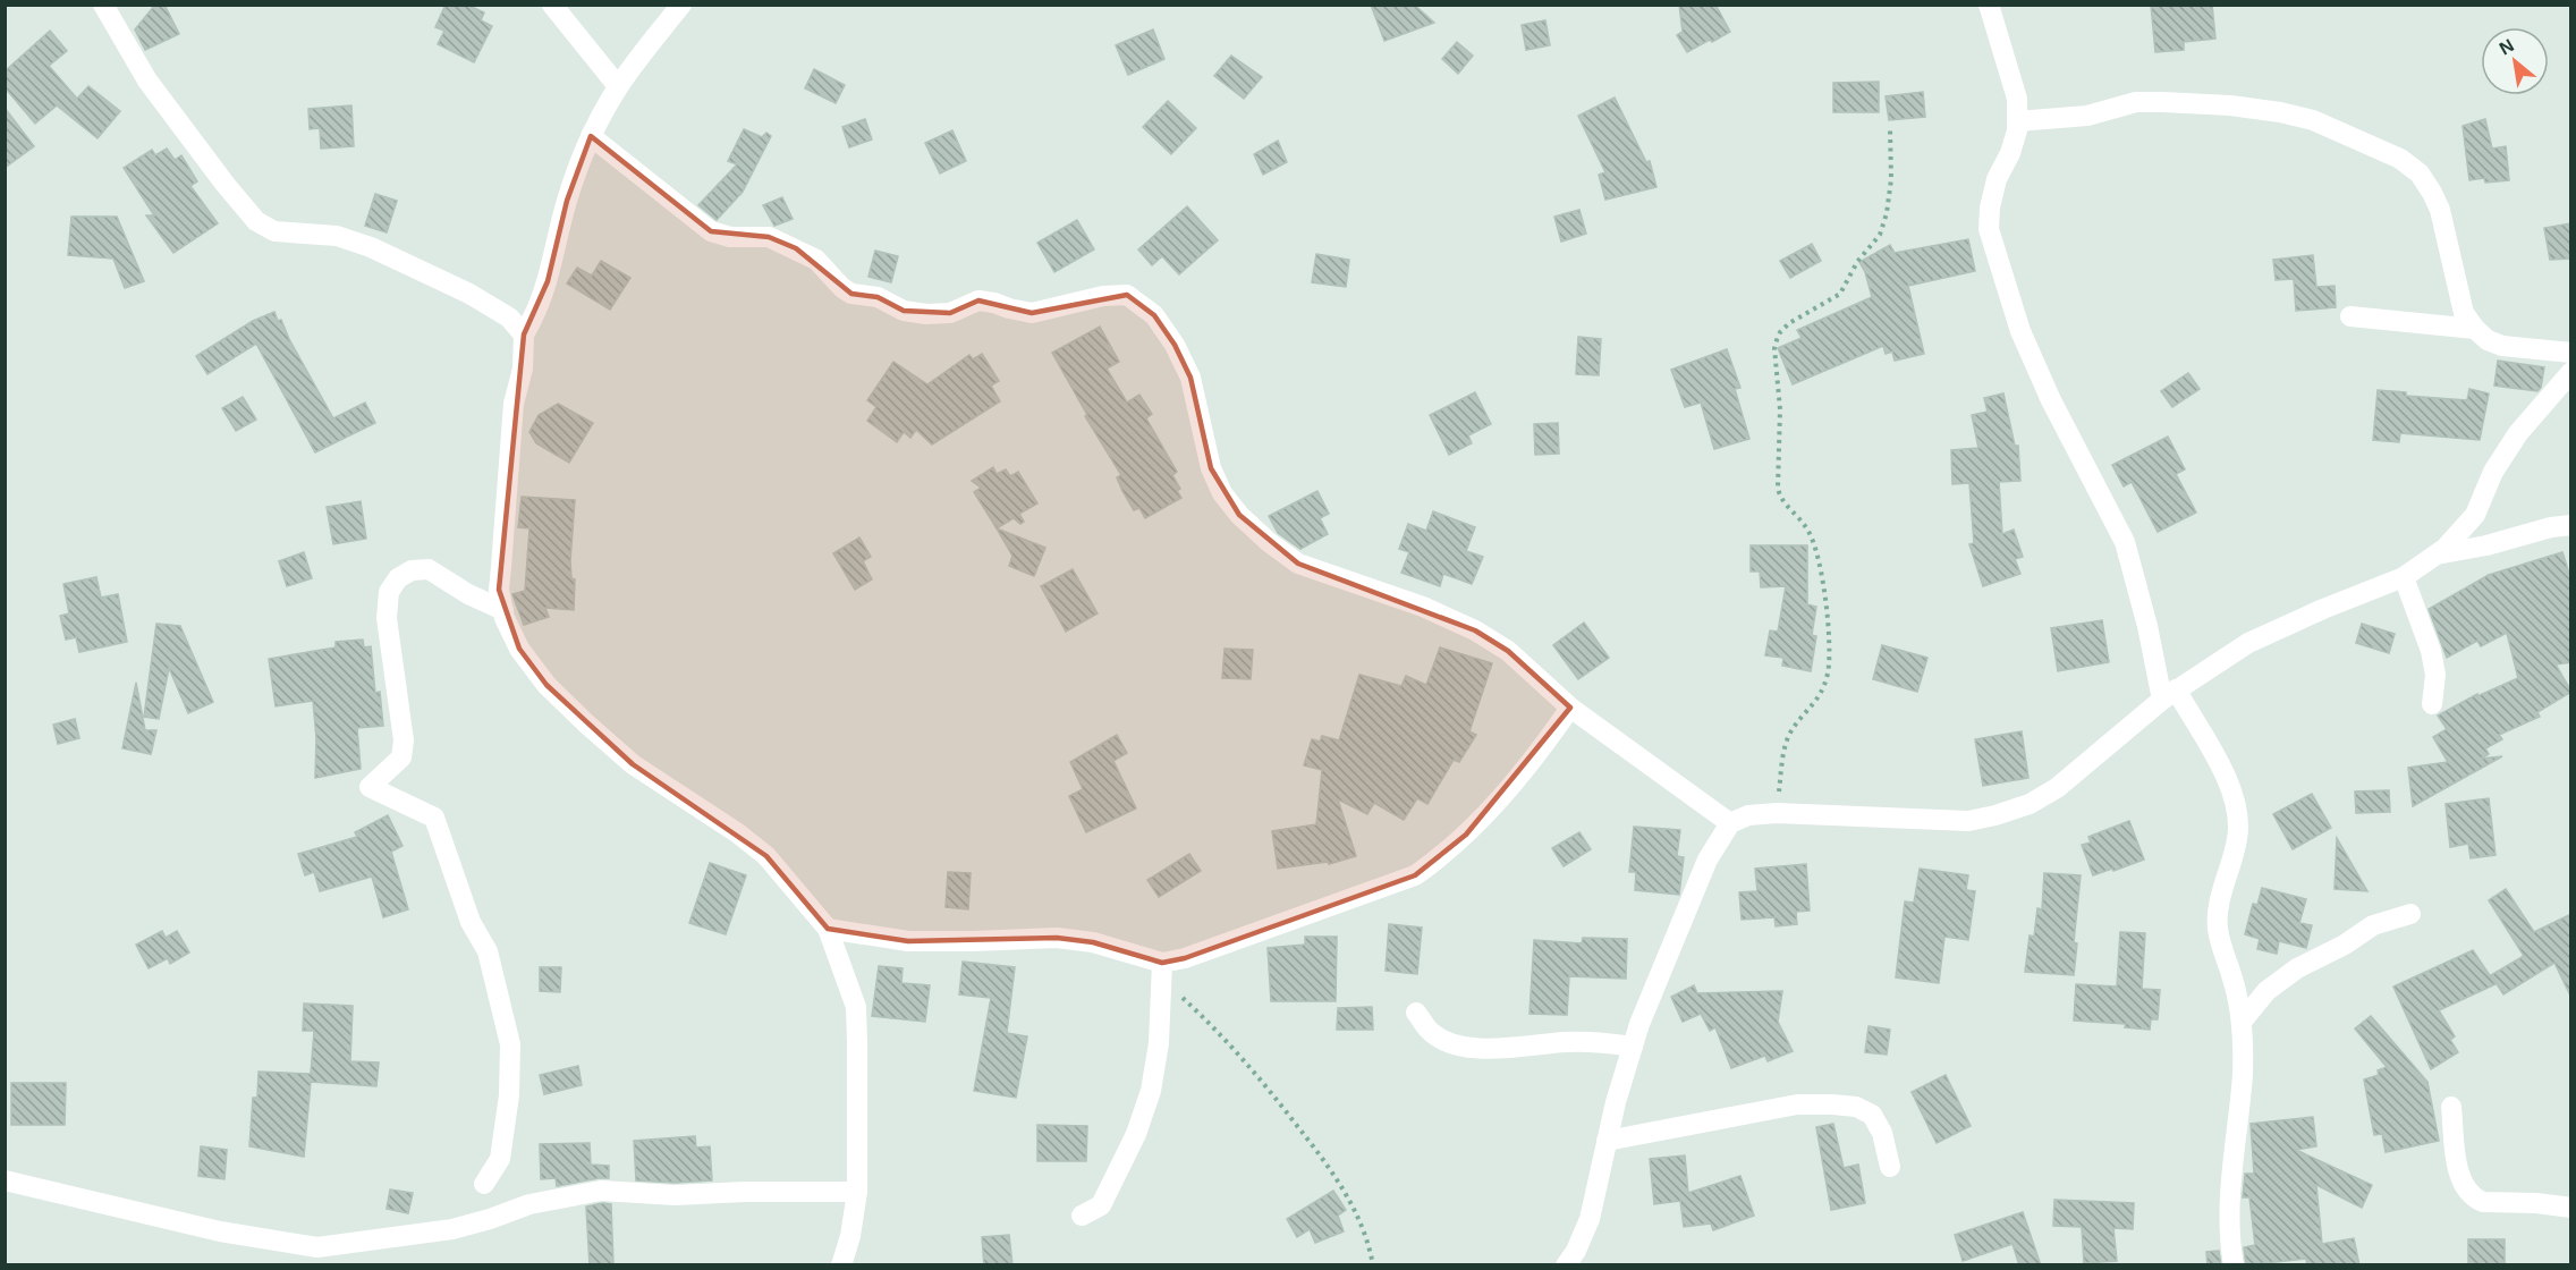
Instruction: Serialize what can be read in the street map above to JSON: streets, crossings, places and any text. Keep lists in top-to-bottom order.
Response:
{
  "north": "top left"
}
